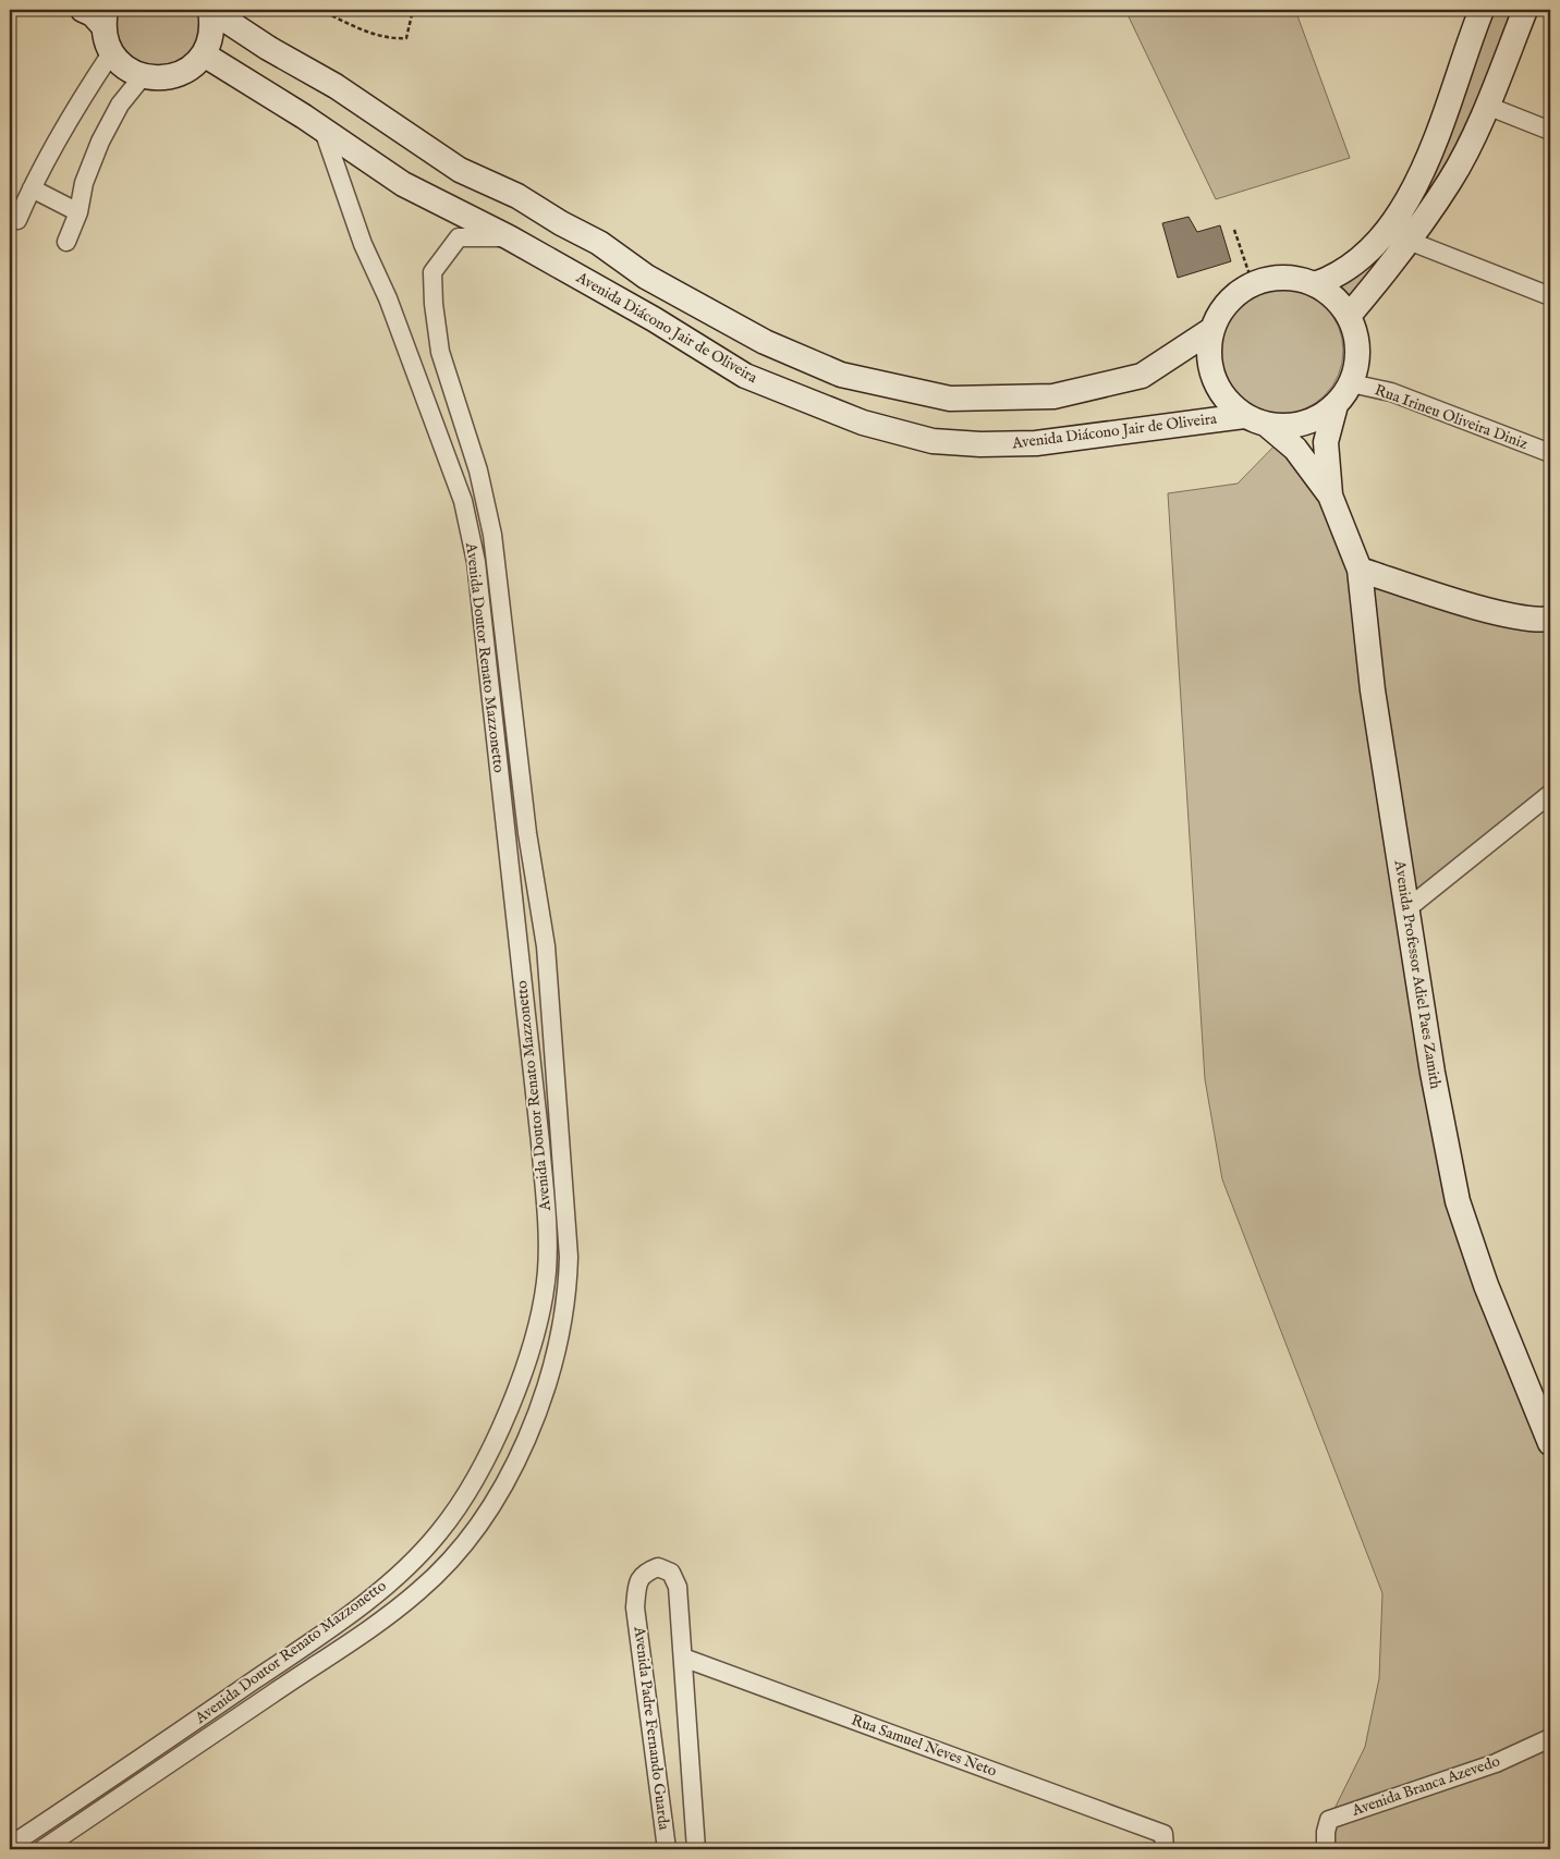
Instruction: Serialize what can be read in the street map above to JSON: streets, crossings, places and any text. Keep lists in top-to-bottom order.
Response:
{
  "streets": {
    "street": [
      "Avenida Diácono Jair de Oliveira",
      "Rua Irineu Oliveira Diniz",
      "Avenida Doutor Renato Mazzonetto",
      "Avenida Professor Adiel Paes Zamith",
      "Avenida Padre Fernando Guarda",
      "Rua Samuel Neves Neto",
      "Avenida Branca Azevedo"
    ]
  },
  "crossings": [
    ["Avenida Diácono Jair de Oliveira", "Rua Irineu Oliveira Diniz"],
    ["Avenida Diácono Jair de Oliveira", "Avenida Doutor Renato Mazzonetto"],
    ["Avenida Diácono Jair de Oliveira", "Avenida Professor Adiel Paes Zamith"],
    ["Rua Irineu Oliveira Diniz", "Avenida Professor Adiel Paes Zamith"],
    ["Avenida Padre Fernando Guarda", "Rua Samuel Neves Neto"]
  ]
}
